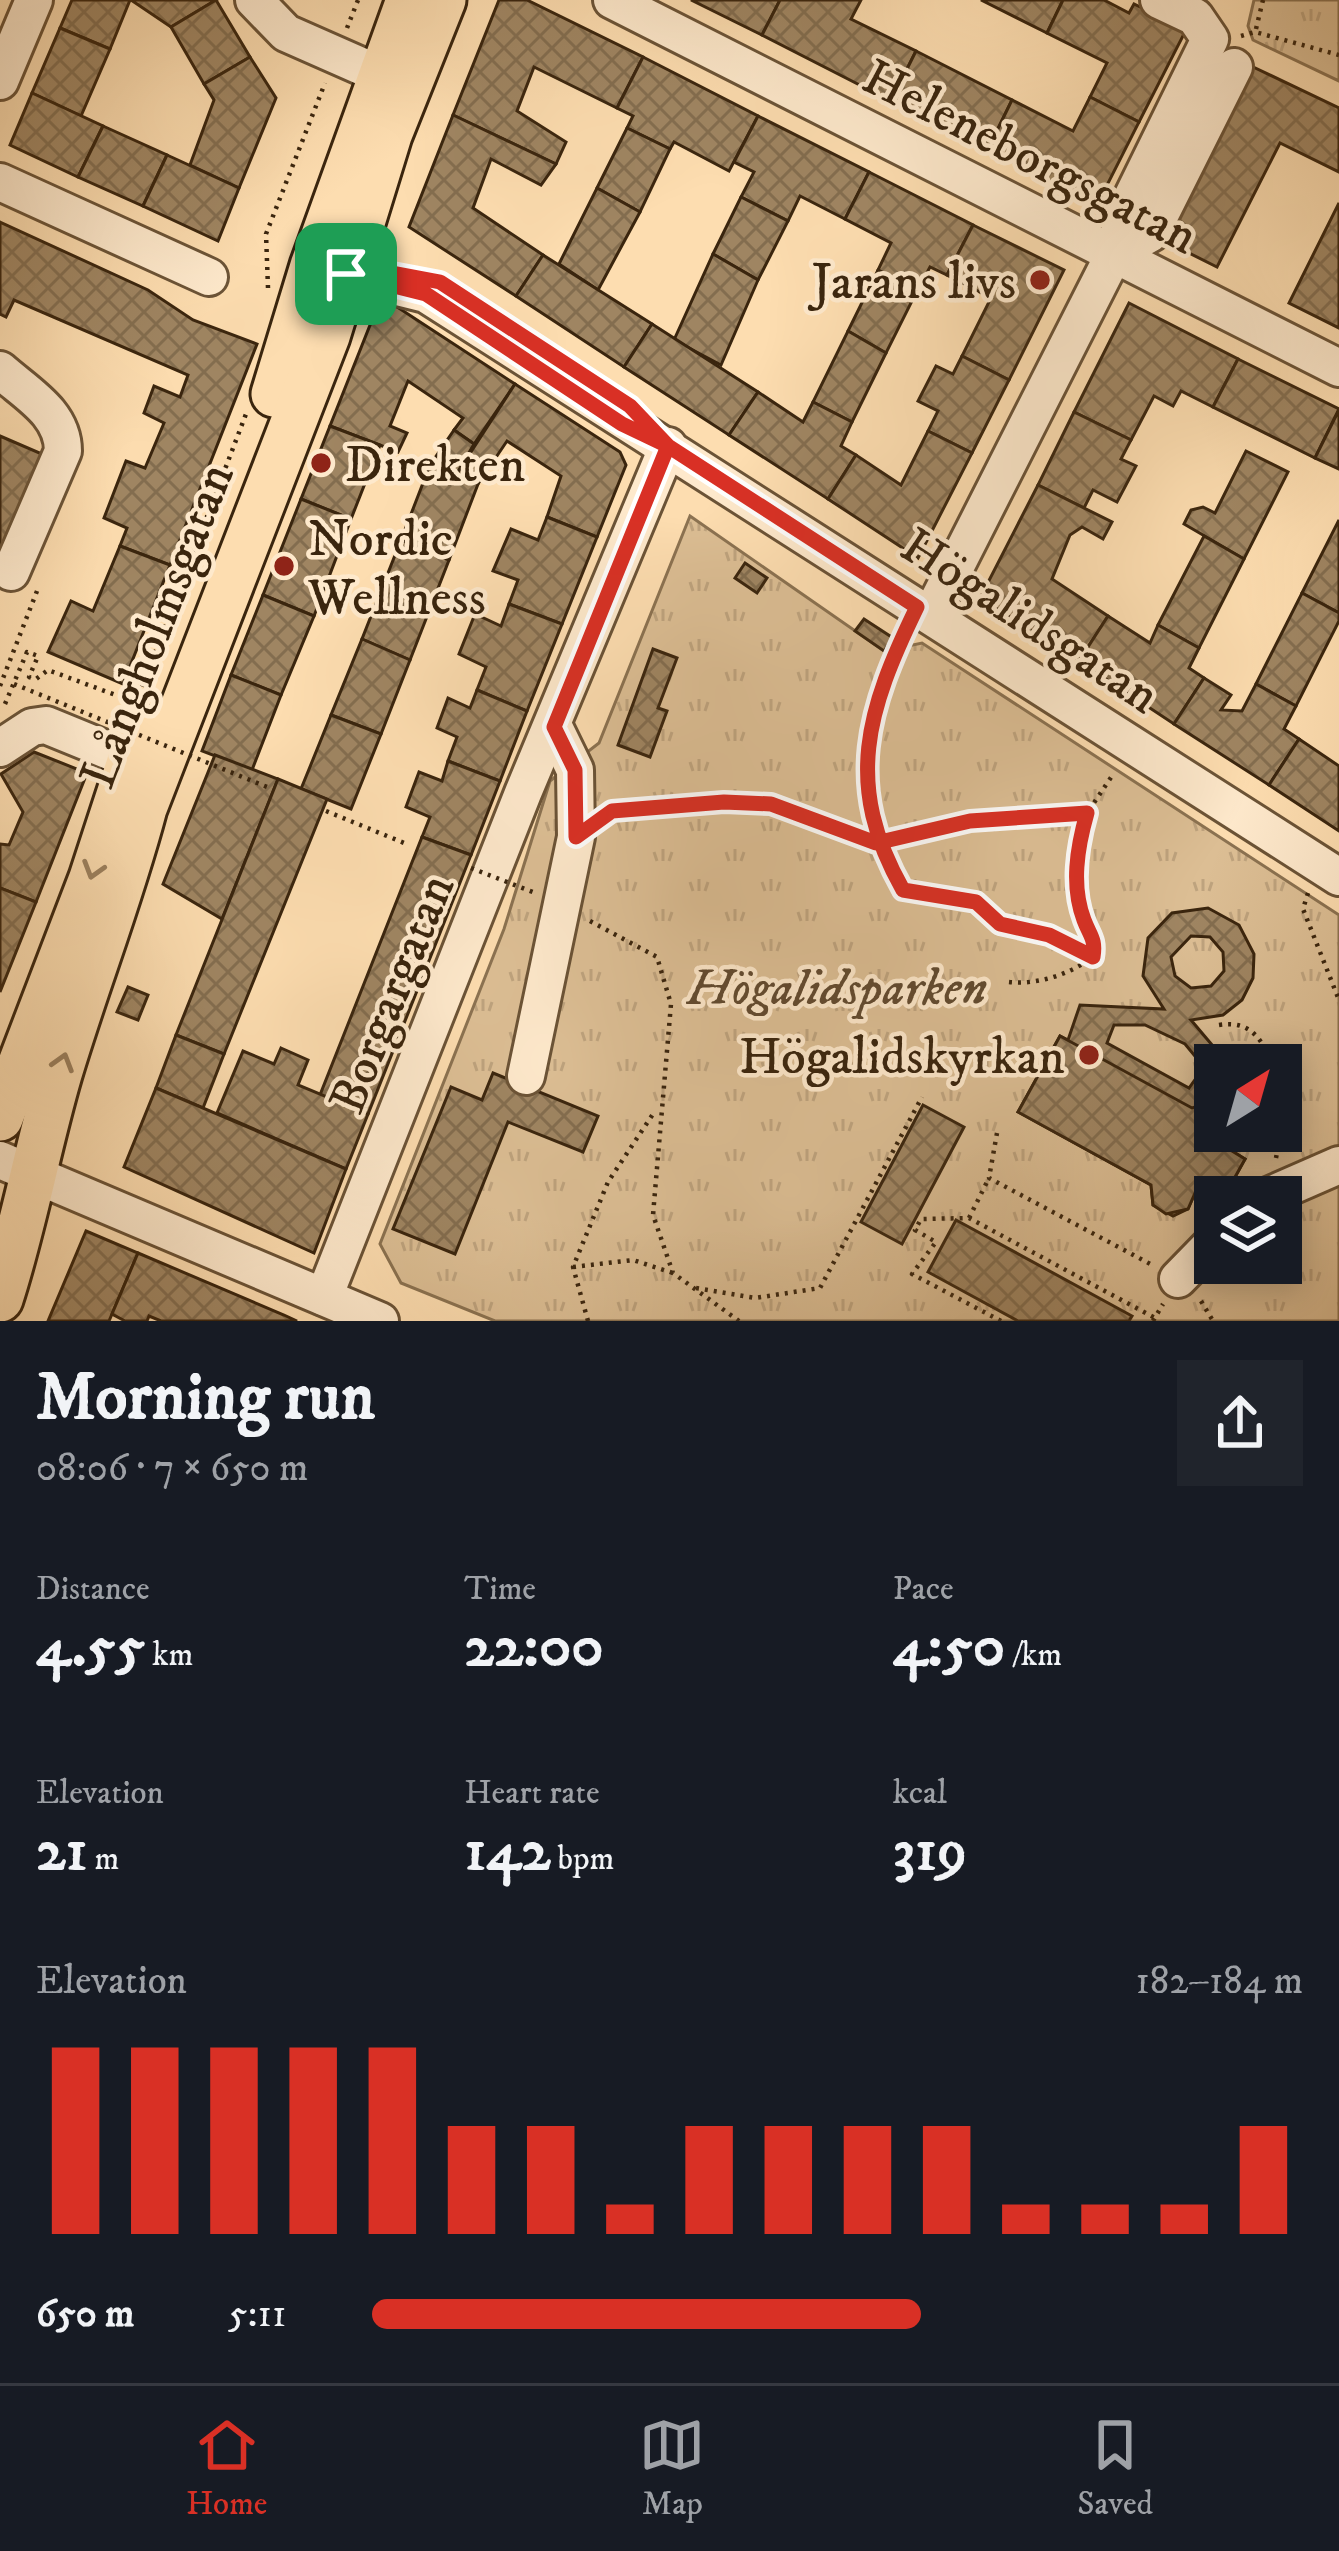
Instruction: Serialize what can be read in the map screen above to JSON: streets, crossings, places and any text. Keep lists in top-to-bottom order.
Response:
{
  "streets": {
    "main road": ["Långholmsgatan"],
    "street": ["Heleneborgsgatan", "Högalidsgatan", "Borgargatan"]
  },
  "crossings": [
    ["Högalidsgatan", "Långholmsgatan"],
    ["Högalidsgatan", "Borgargatan"]
  ],
  "parks": ["Högalidsparken"],
  "places": [
    "Jarans livs",
    "Direkten",
    "Nordic Wellness",
    "Högalidskyrkan"
  ],
  "north": "top right",
  "page": {
    "heading": ["Morning run", "08:06 · 7 × 650 m"],
    "stats": [
      ["Distance", "4.55 km"],
      ["Time", "22:00"],
      ["Pace", "4:50 /km"],
      ["Elevation", "21 m"],
      ["Heart rate", "142 bpm"],
      ["kcal", "319"]
    ],
    "chart": ["Elevation", "182–184 m"],
    "list": [
      {
        "name": "650 m",
        "note": "5:11"
      }
    ],
    "tabs": ["Home", "Map", "Saved"]
  }
}
